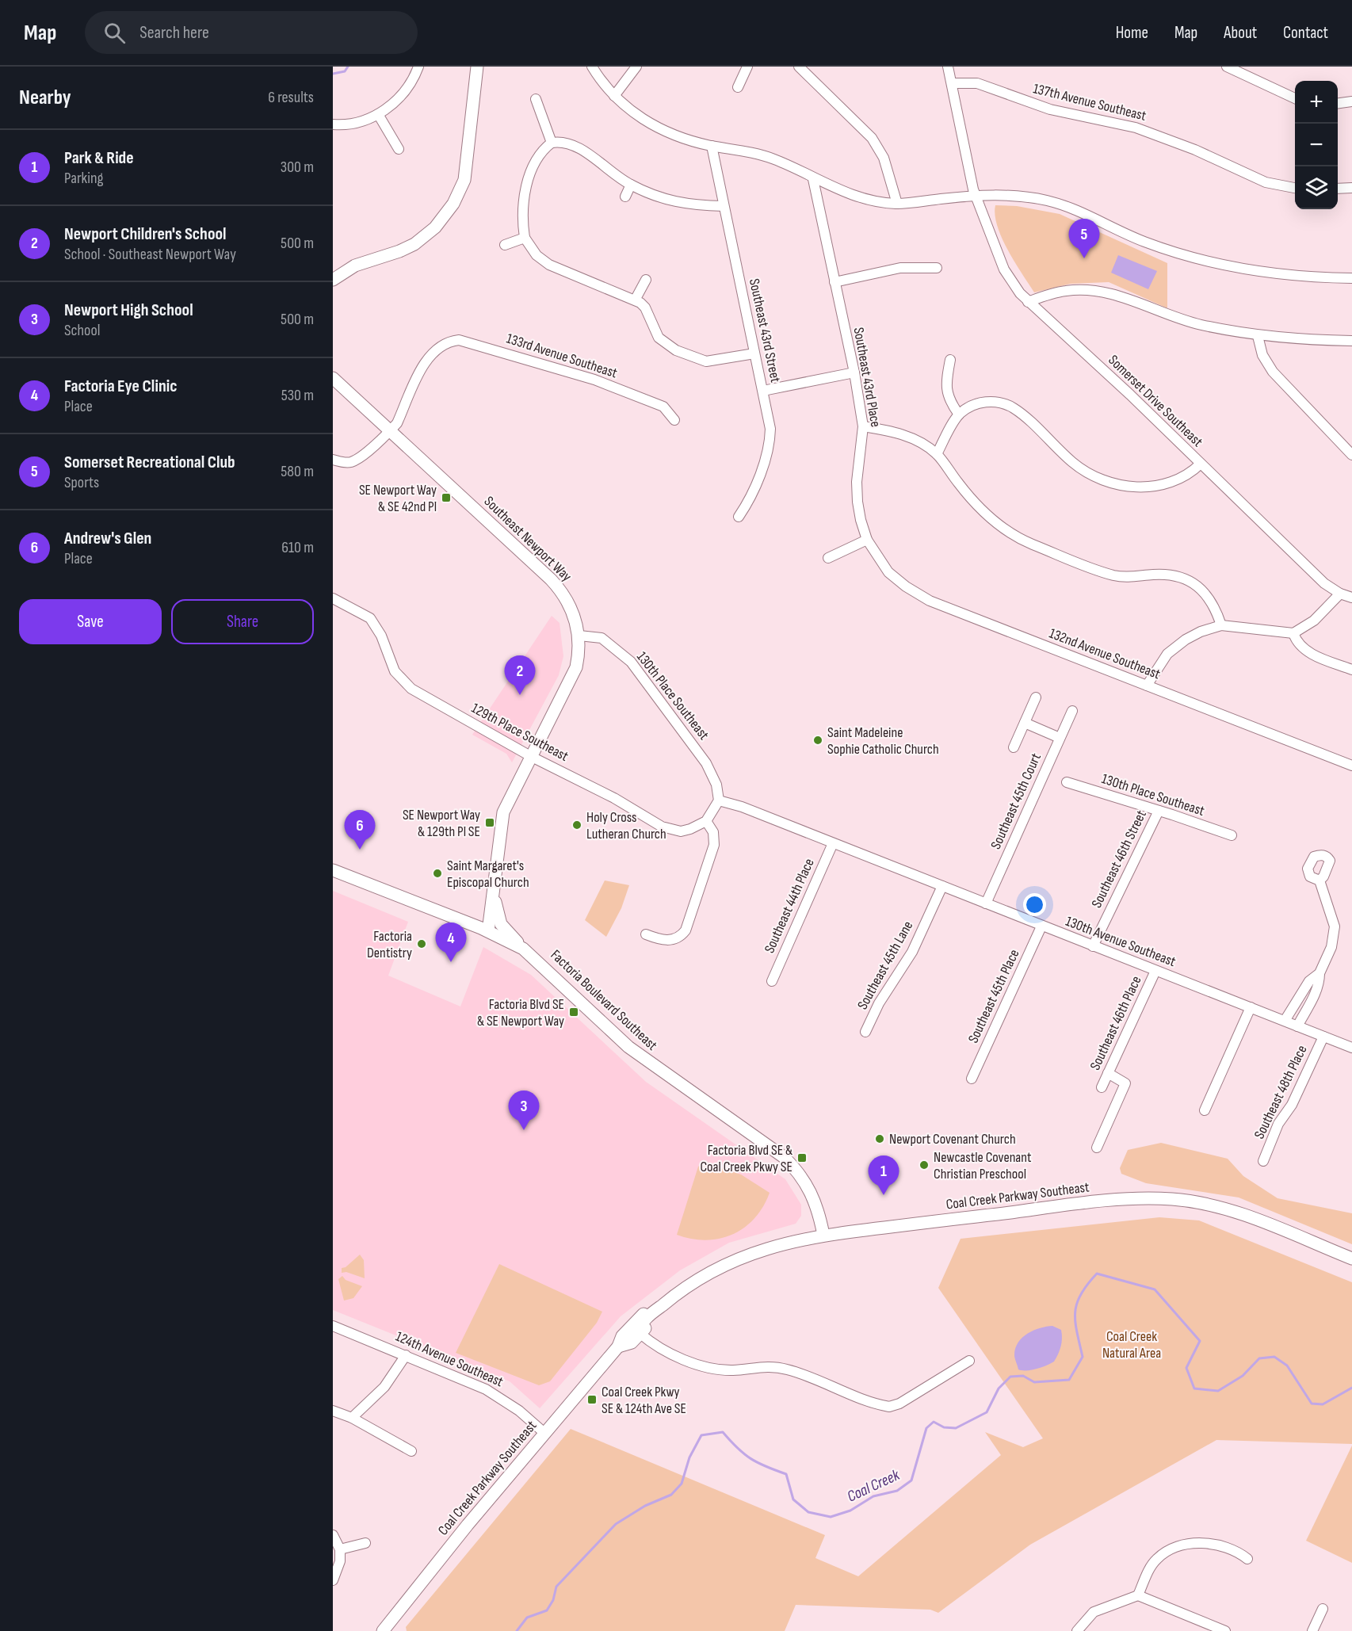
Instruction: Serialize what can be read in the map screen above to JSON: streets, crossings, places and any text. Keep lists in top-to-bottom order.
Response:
{
  "streets": {
    "main road": ["Southeast Newport Way", "Factoria Boulevard Southeast", "Coal Creek Parkway Southeast"],
    "street": [
      "137th Avenue Southeast",
      "Southeast 43rd Street",
      "133rd Avenue Southeast",
      "Southeast 43rd Place",
      "Somerset Drive Southeast",
      "132nd Avenue Southeast",
      "130th Place Southeast",
      "129th Place Southeast",
      "Southeast 45th Court",
      "Southeast 46th Street",
      "Southeast 44th Place",
      "130th Avenue Southeast",
      "Southeast 45th Lane",
      "Southeast 45th Place",
      "Southeast 46th Place",
      "Southeast 48th Place",
      "124th Avenue Southeast"
    ]
  },
  "crossings": [
    ["137th Avenue Southeast", "Somerset Drive Southeast"],
    ["133rd Avenue Southeast", "Southeast Newport Way"],
    ["Southeast 43rd Place", "132nd Avenue Southeast"],
    ["Southeast Newport Way", "130th Place Southeast"],
    ["Southeast Newport Way", "129th Place Southeast"],
    ["Southeast Newport Way", "Factoria Boulevard Southeast"],
    ["130th Place Southeast", "Southeast 46th Street"],
    ["130th Place Southeast", "130th Avenue Southeast"],
    ["Southeast 45th Court", "130th Avenue Southeast"],
    ["Southeast 46th Street", "130th Avenue Southeast"],
    ["Southeast 44th Place", "130th Avenue Southeast"],
    ["130th Avenue Southeast", "Southeast 45th Lane"],
    ["130th Avenue Southeast", "Southeast 45th Place"],
    ["130th Avenue Southeast", "Southeast 46th Place"],
    ["130th Avenue Southeast", "Southeast 48th Place"],
    ["Factoria Boulevard Southeast", "Coal Creek Parkway Southeast"],
    ["Coal Creek Parkway Southeast", "124th Avenue Southeast"]
  ],
  "water": ["Coal Creek"],
  "parks": ["Coal Creek Natural Area"],
  "places": {
    "transit": [
      "SE Newport Way & SE 42nd Pl",
      "SE Newport Way & 129th Pl SE",
      "Factoria Blvd SE & SE Newport Way",
      "Factoria Blvd SE & Coal Creek Pkwy SE",
      "Coal Creek Pkwy SE & 124th Ave SE"
    ],
    "other": [
      "Saint Madeleine Sophie Catholic Church",
      "Holy Cross Lutheran Church",
      "Saint Margaret's Episcopal Church",
      "Factoria Dentistry",
      "Newport Covenant Church",
      "Newcastle Covenant Christian Preschool"
    ]
  },
  "page": {
    "header": "Map",
    "search": "Search here",
    "nav": [
      "Home",
      "Map",
      "About",
      "Contact"
    ],
    "heading": ["Nearby", "6 results"],
    "map_buttons": ["+", "−"],
    "list": [
      {
        "mark": "1",
        "name": "Park & Ride",
        "note": "Parking",
        "value": "300 m"
      },
      {
        "mark": "2",
        "name": "Newport Children's School",
        "note": "School · Southeast Newport Way",
        "value": "500 m"
      },
      {
        "mark": "3",
        "name": "Newport High School",
        "note": "School",
        "value": "500 m"
      },
      {
        "mark": "4",
        "name": "Factoria Eye Clinic",
        "note": "Place",
        "value": "530 m"
      },
      {
        "mark": "5",
        "name": "Somerset Recreational Club",
        "note": "Sports",
        "value": "580 m"
      },
      {
        "mark": "6",
        "name": "Andrew's Glen",
        "note": "Place",
        "value": "610 m"
      }
    ],
    "pins": [
      "5",
      "2",
      "6",
      "4",
      "3",
      "1"
    ],
    "buttons": ["Save", "Share"]
  }
}
